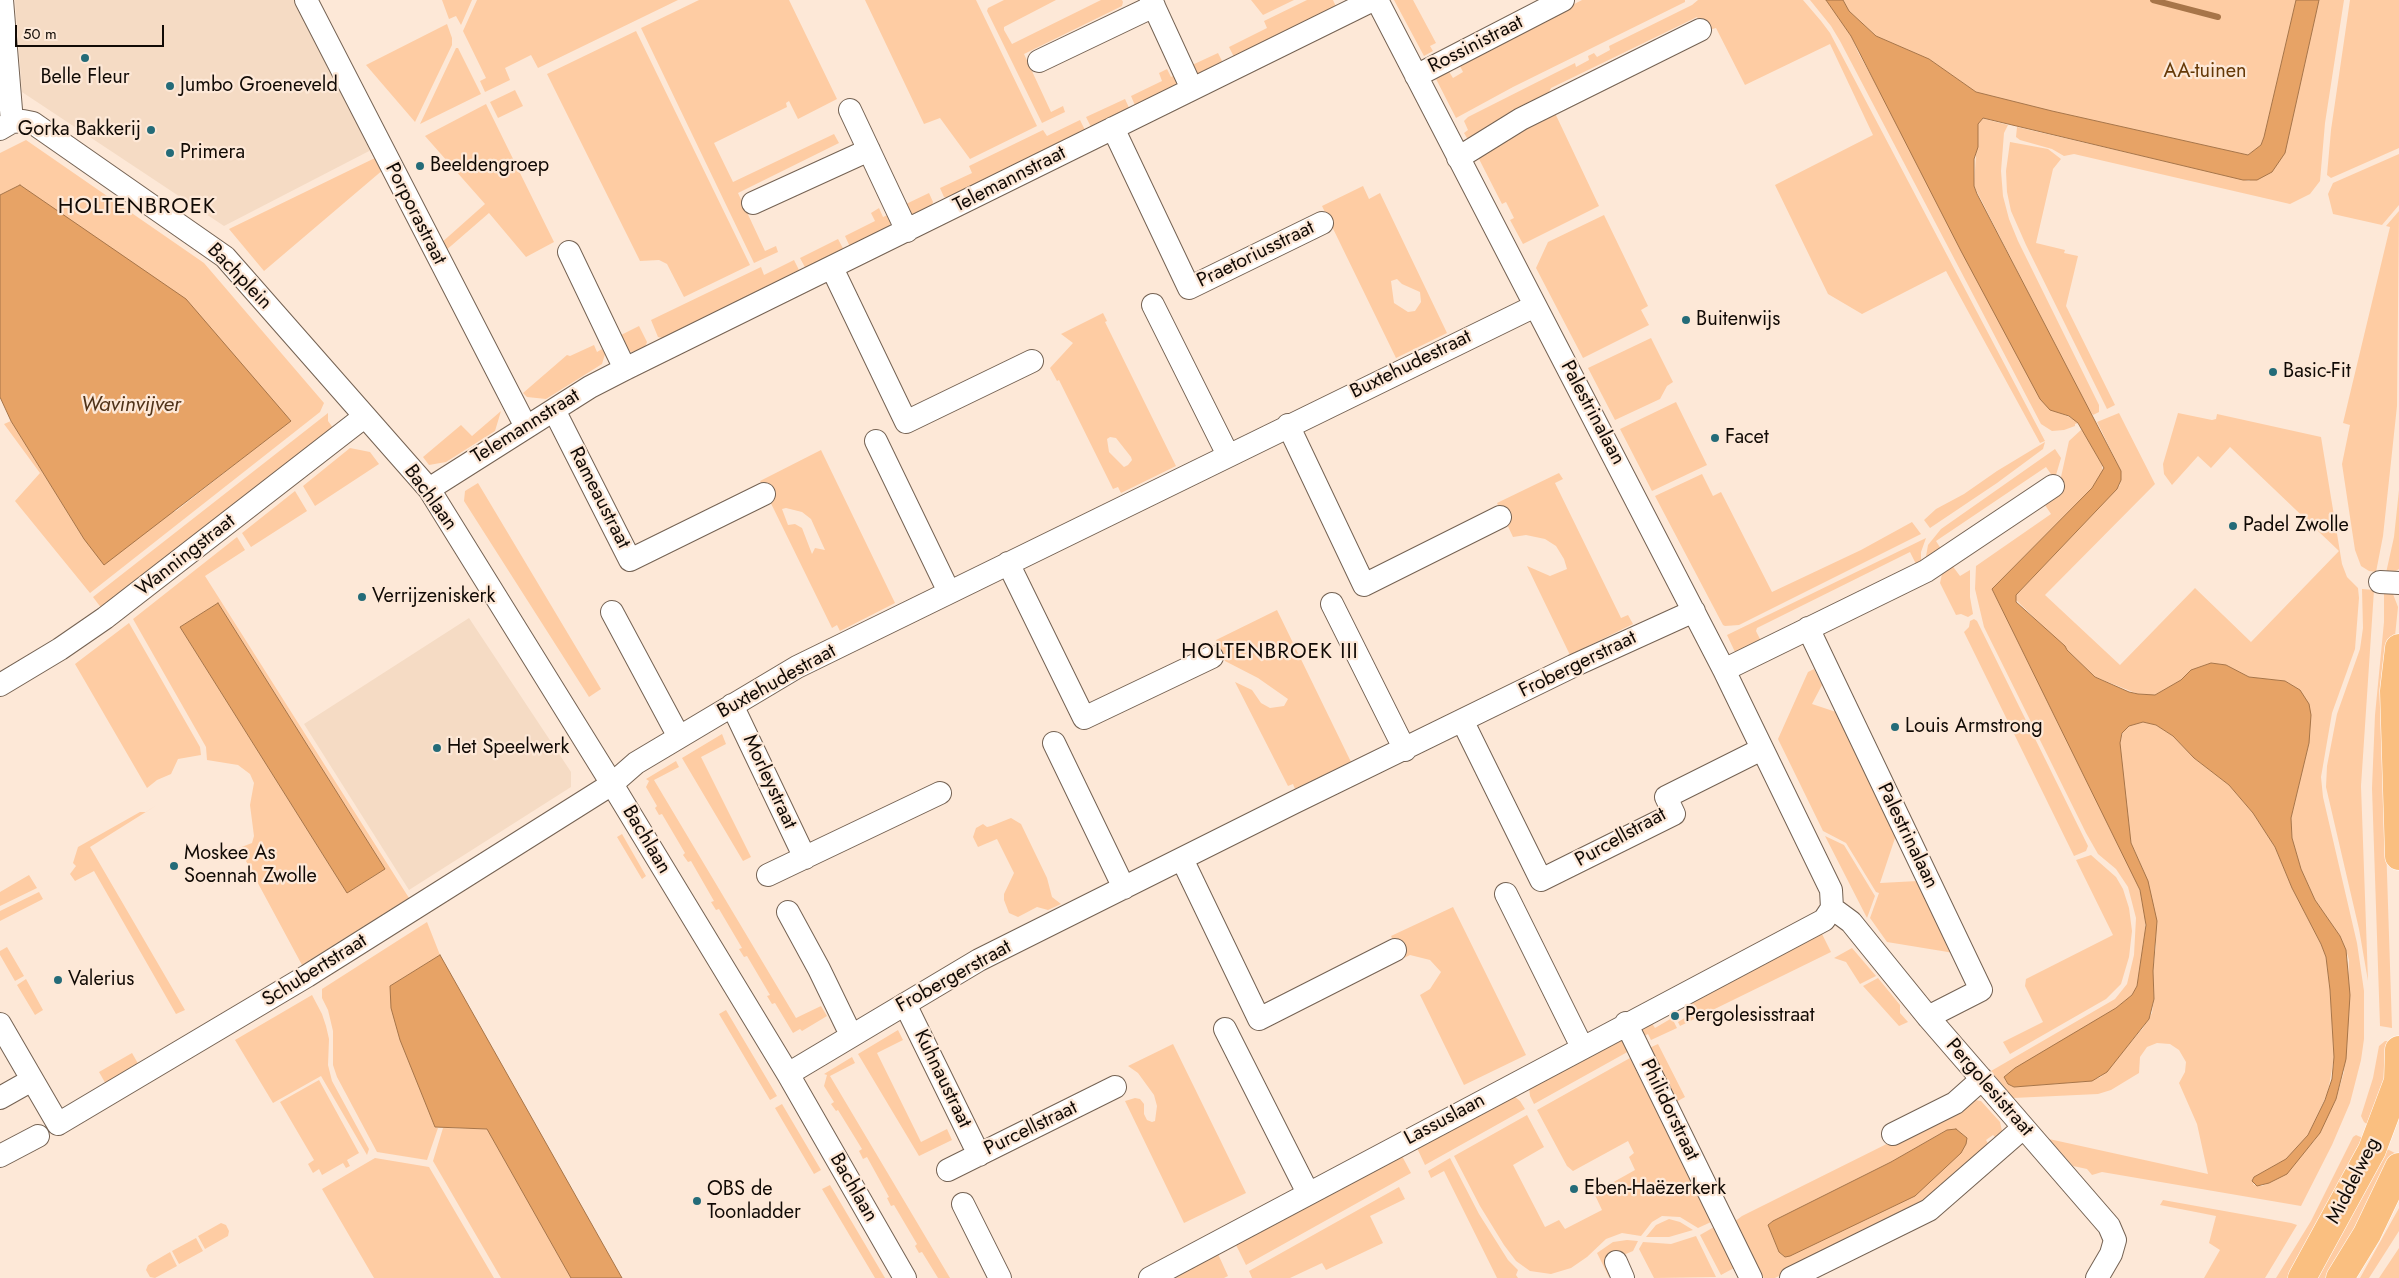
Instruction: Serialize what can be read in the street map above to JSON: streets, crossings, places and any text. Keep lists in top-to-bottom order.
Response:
{
  "streets": {
    "main road": ["Middelweg"],
    "street": [
      "Rossinistraat",
      "Telemannstraat",
      "Porporastraat",
      "Praetoriusstraat",
      "Bachplein",
      "Buxtehudestraat",
      "Palestrinalaan",
      "Bachlaan",
      "Rameaustraat",
      "Wanningstraat",
      "Frobergerstraat",
      "Morleystraat",
      "Purcellstraat",
      "Schubertstraat",
      "Kuhnaustraat",
      "Pergolesistraat",
      "Philidorstraat",
      "Lassuslaan"
    ]
  },
  "crossings": [
    ["Rossinistraat", "Palestrinalaan"],
    ["Telemannstraat", "Porporastraat"],
    ["Telemannstraat", "Praetoriusstraat"],
    ["Telemannstraat", "Palestrinalaan"],
    ["Telemannstraat", "Bachlaan"],
    ["Telemannstraat", "Rameaustraat"],
    ["Bachplein", "Bachlaan"],
    ["Bachplein", "Wanningstraat"],
    ["Buxtehudestraat", "Palestrinalaan"],
    ["Buxtehudestraat", "Bachlaan"],
    ["Buxtehudestraat", "Morleystraat"],
    ["Buxtehudestraat", "Schubertstraat"],
    ["Palestrinalaan", "Frobergerstraat"],
    ["Palestrinalaan", "Purcellstraat"],
    ["Palestrinalaan", "Pergolesistraat"],
    ["Palestrinalaan", "Lassuslaan"],
    ["Bachlaan", "Wanningstraat"],
    ["Bachlaan", "Frobergerstraat"],
    ["Bachlaan", "Schubertstraat"],
    ["Frobergerstraat", "Purcellstraat"],
    ["Frobergerstraat", "Kuhnaustraat"],
    ["Purcellstraat", "Kuhnaustraat"],
    ["Pergolesistraat", "Lassuslaan"],
    ["Philidorstraat", "Lassuslaan"]
  ],
  "districts": ["HOLTENBROEK", "HOLTENBROEK III"],
  "water": ["Wavinvijver"],
  "parks": ["AA-tuinen"],
  "places": [
    "Belle Fleur",
    "Jumbo Groeneveld",
    "Gorka Bakkerij",
    "Primera",
    "Beeldengroep",
    "Buitenwijs",
    "Basic-Fit",
    "Facet",
    "Padel Zwolle",
    "Verrijzeniskerk",
    "Louis Armstrong",
    "Het Speelwerk",
    "Moskee As Soennah Zwolle",
    "Valerius",
    "Pergolesisstraat",
    "Eben-Haëzerkerk",
    "OBS de Toonladder"
  ],
  "scale_bar": "50 m"
}
